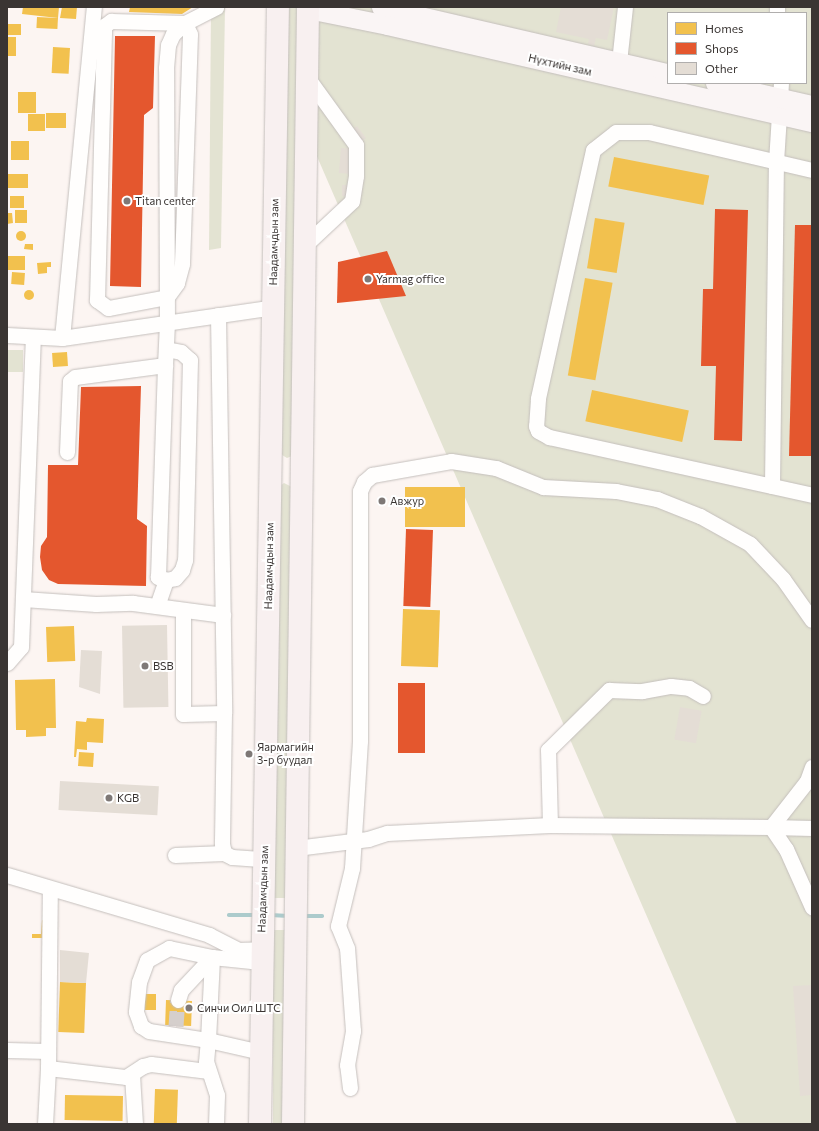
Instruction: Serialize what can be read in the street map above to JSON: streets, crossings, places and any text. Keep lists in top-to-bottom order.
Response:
{
  "streets": {
    "highway": ["Наадамчдын зам"],
    "main road": ["Нүхтийн зам"]
  },
  "places": [
    "Titan center",
    "Yarmag office",
    "Авжур",
    "BSB",
    "Яармагийн 3-р буудал",
    "KGB",
    "Синчи Оил ШТС"
  ],
  "legend": ["Homes", "Shops", "Other"]
}
